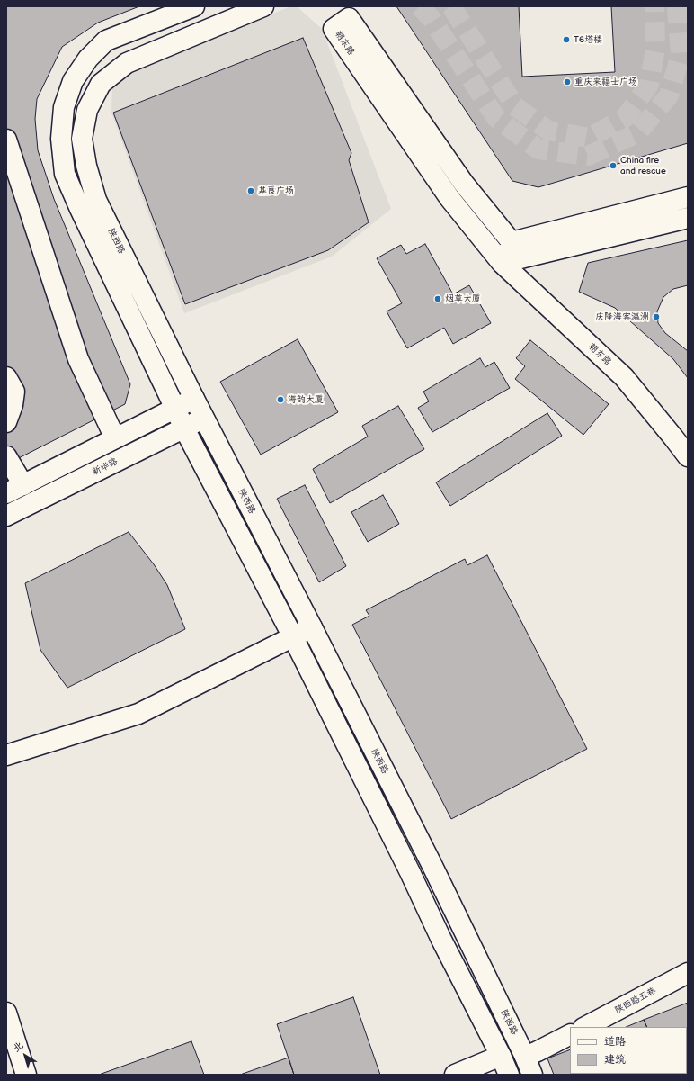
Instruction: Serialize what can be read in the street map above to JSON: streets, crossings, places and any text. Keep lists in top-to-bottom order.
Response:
{
  "streets": {
    "street": [
      "朝东路",
      "陕西路",
      "新华路",
      "陕西路五巷"
    ]
  },
  "crossings": [
    ["陕西路", "新华路"]
  ],
  "places": [
    "T6塔楼",
    "重庆来福士广场",
    "China fire and rescue",
    "基良广场",
    "烟草大厦",
    "庆隆海客瀛洲",
    "海韵大厦"
  ],
  "legend": ["道路", "建筑"],
  "north": "top left"
}
